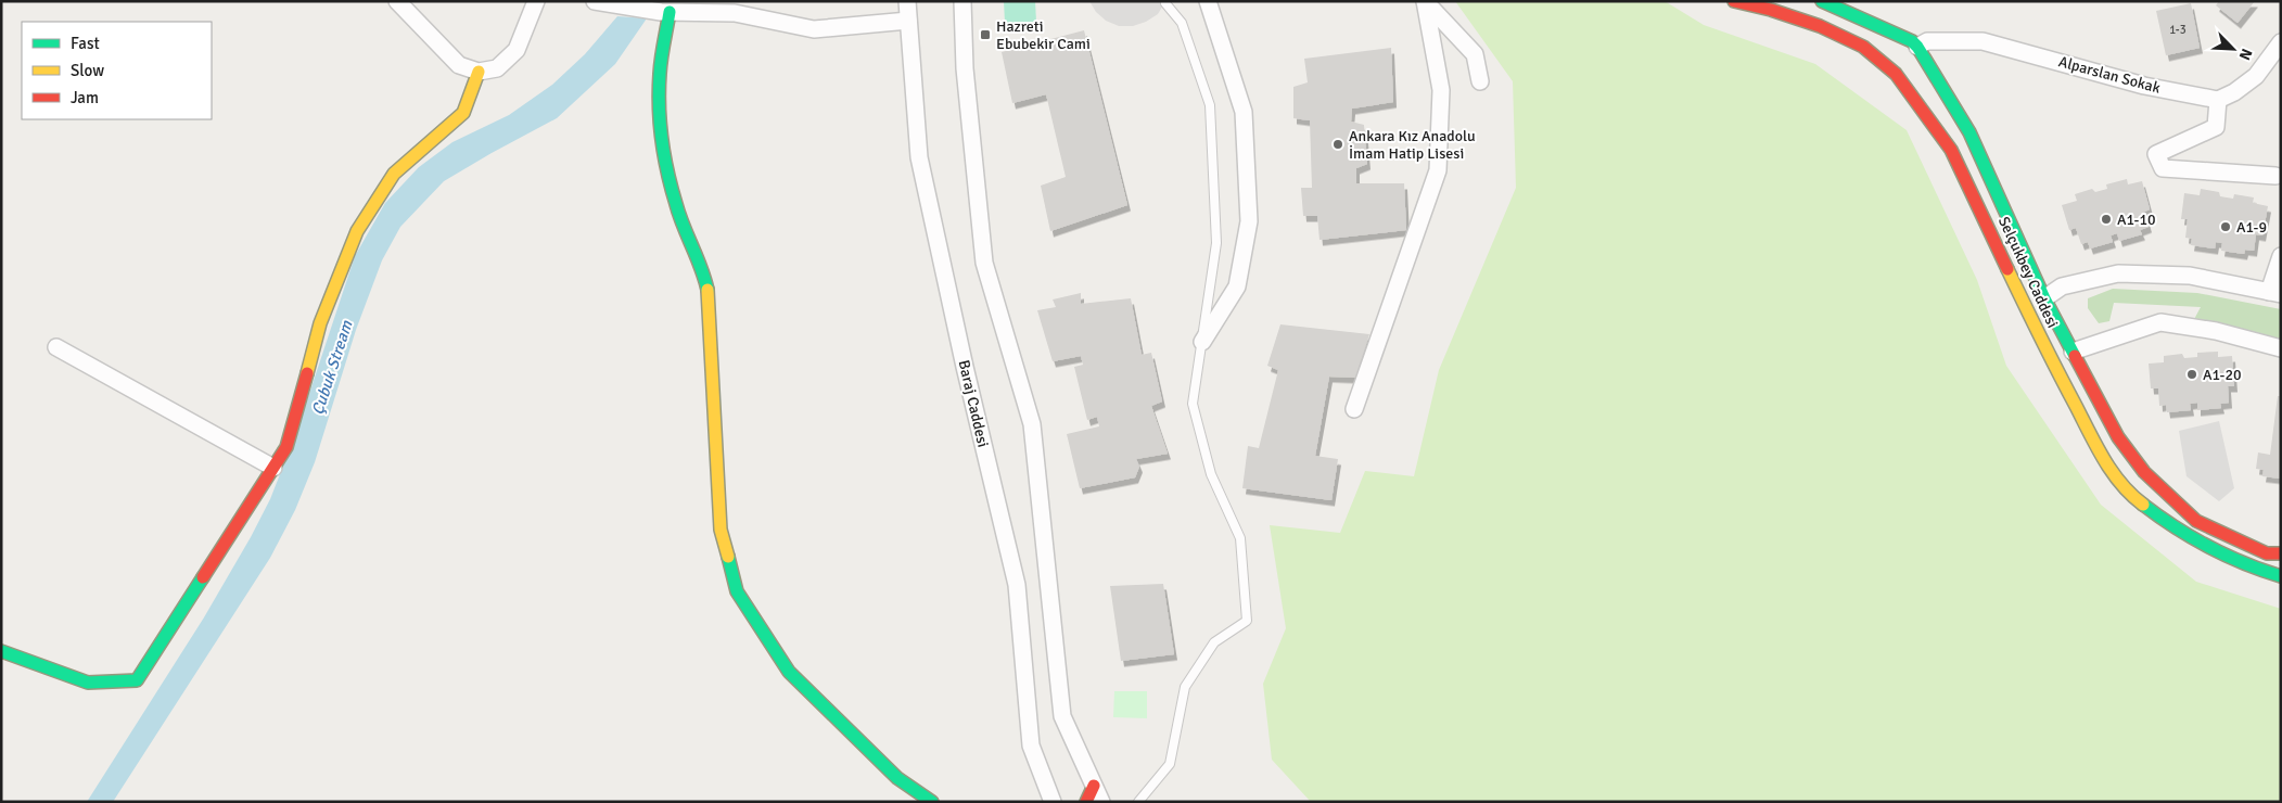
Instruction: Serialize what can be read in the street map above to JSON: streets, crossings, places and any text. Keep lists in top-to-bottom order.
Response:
{
  "streets": {
    "street": ["Alparslan Sokak", "Selçukbey Caddesi", "Baraj Caddesi"]
  },
  "crossings": [
    ["Alparslan Sokak", "Selçukbey Caddesi"]
  ],
  "water": ["Çubuk Stream"],
  "places": {
    "transit": ["Hazreti Ebubekir Cami"],
    "other": [
      "Ankara Kız Anadolu İmam Hatip Lisesi",
      "A1-10",
      "A1-9",
      "A1-20"
    ]
  },
  "house_numbers": ["1-3"],
  "legend": ["Fast", "Slow", "Jam"],
  "north": "bottom right"
}
